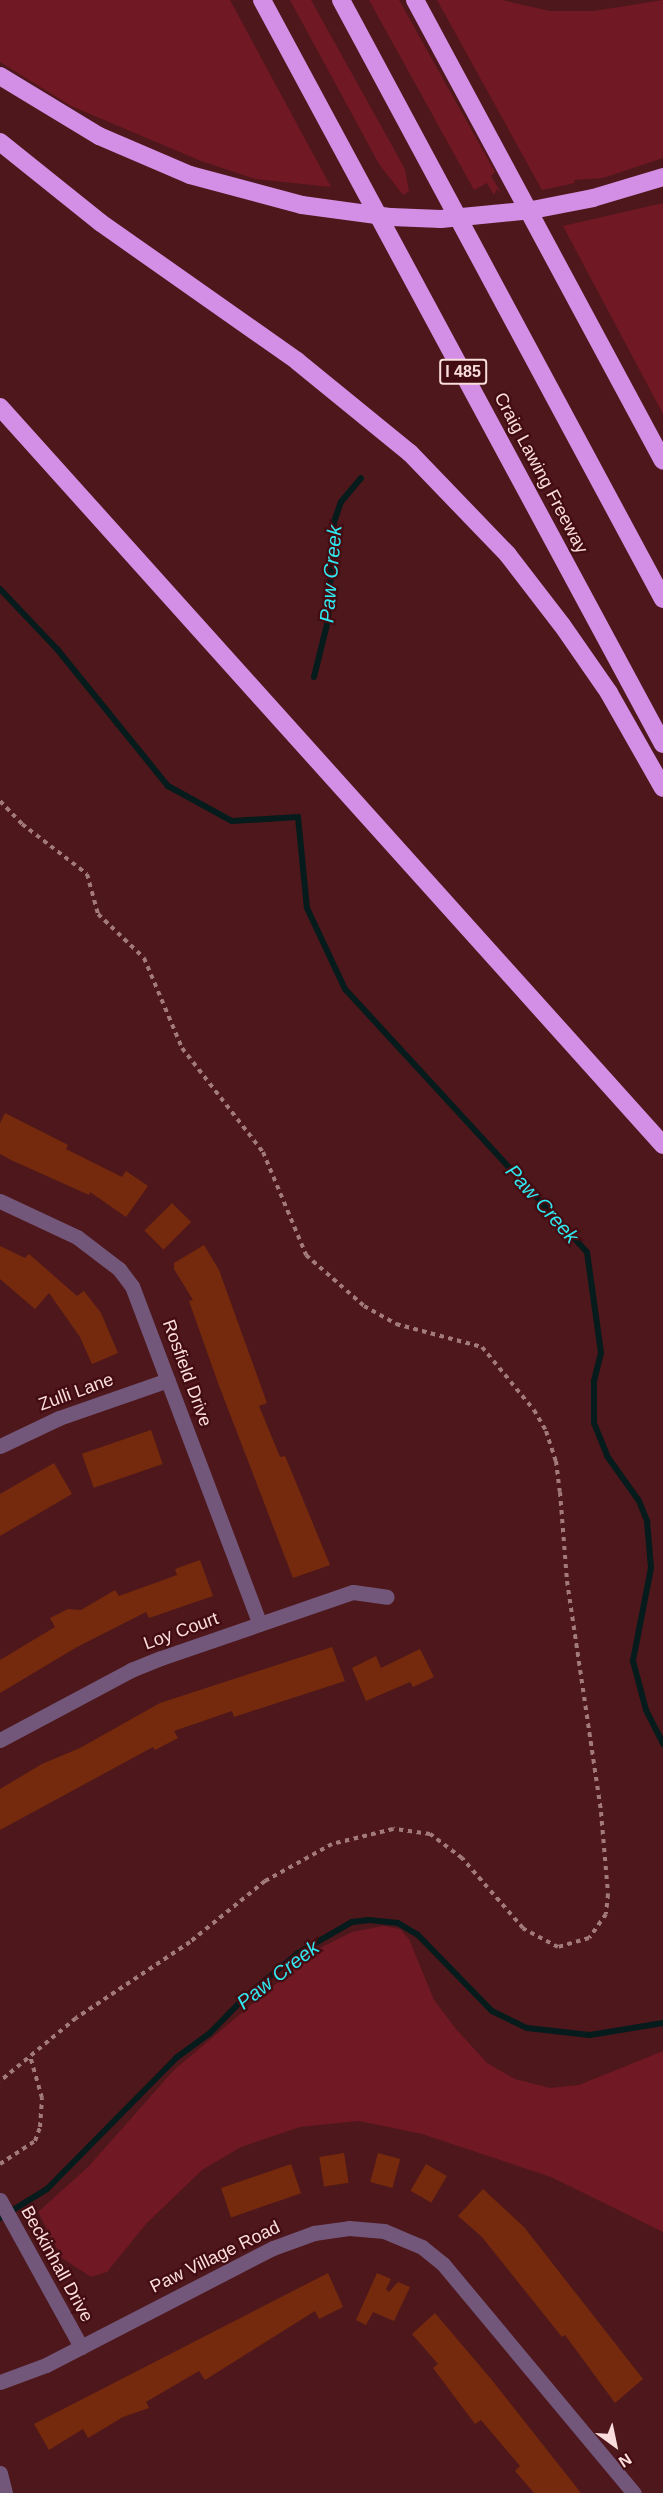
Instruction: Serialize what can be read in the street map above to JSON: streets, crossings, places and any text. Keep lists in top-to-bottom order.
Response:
{
  "streets": {
    "highway": ["I 485", "Craig Lawing Freeway"],
    "street": [
      "Rosfield Drive",
      "Zulli Lane",
      "Loy Court",
      "Paw Village Road",
      "Beckinhall Drive"
    ]
  },
  "crossings": [
    ["Rosfield Drive", "Zulli Lane"],
    ["Rosfield Drive", "Loy Court"],
    ["Paw Village Road", "Beckinhall Drive"]
  ],
  "water": ["Paw Creek"],
  "north": "bottom right"
}
